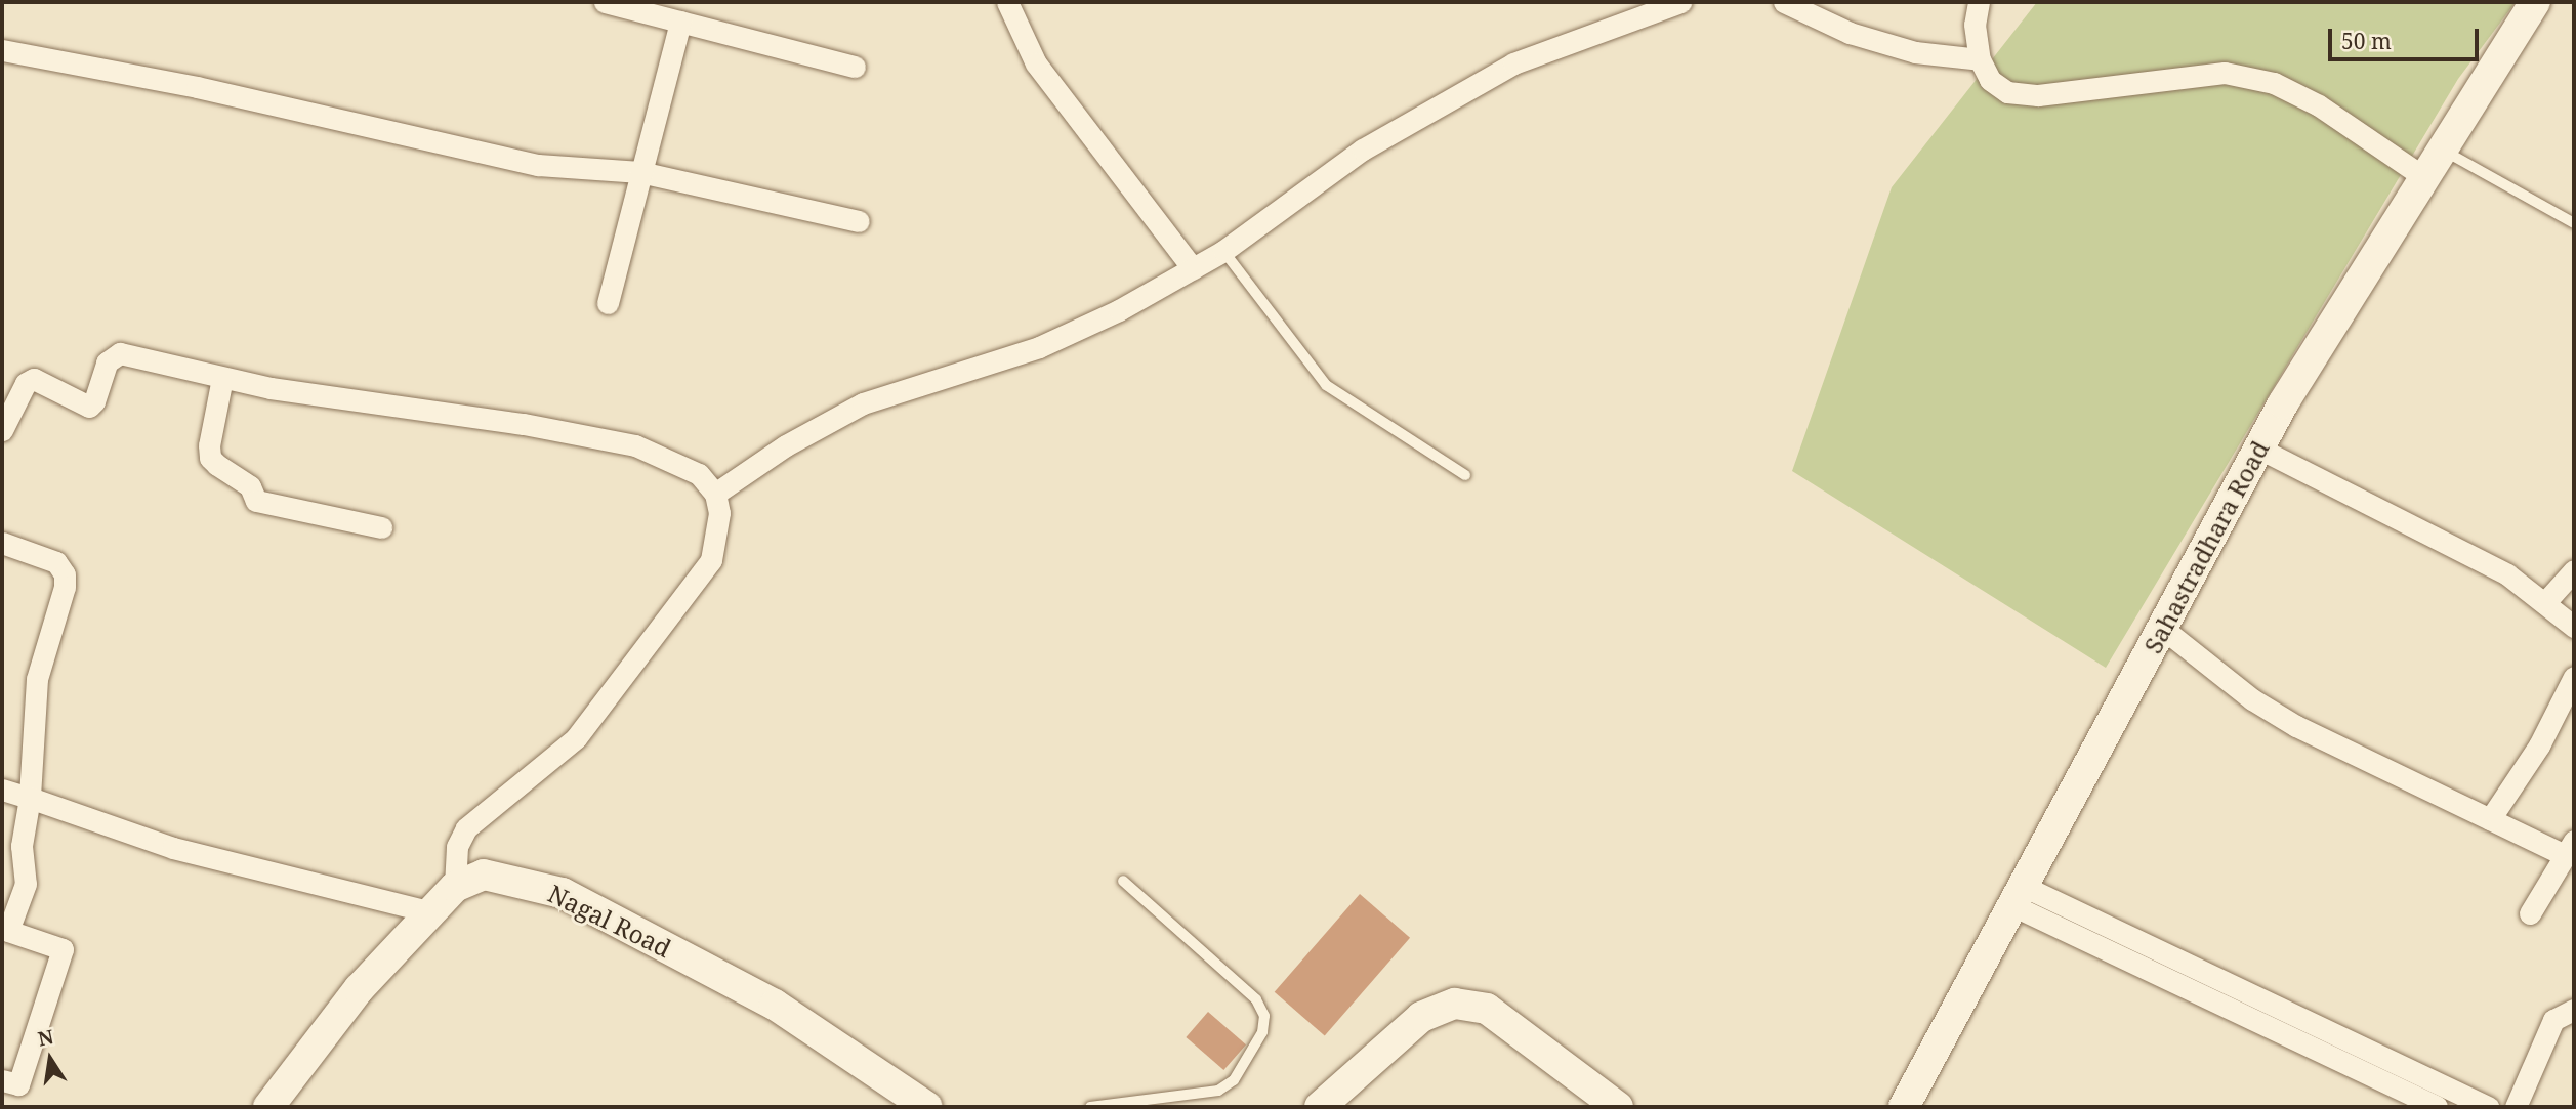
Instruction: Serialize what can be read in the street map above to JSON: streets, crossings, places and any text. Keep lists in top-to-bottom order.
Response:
{
  "streets": {
    "street": ["Sahastradhara Road", "Nagal Road"]
  },
  "scale_bar": "50 m",
  "north": "top"
}
